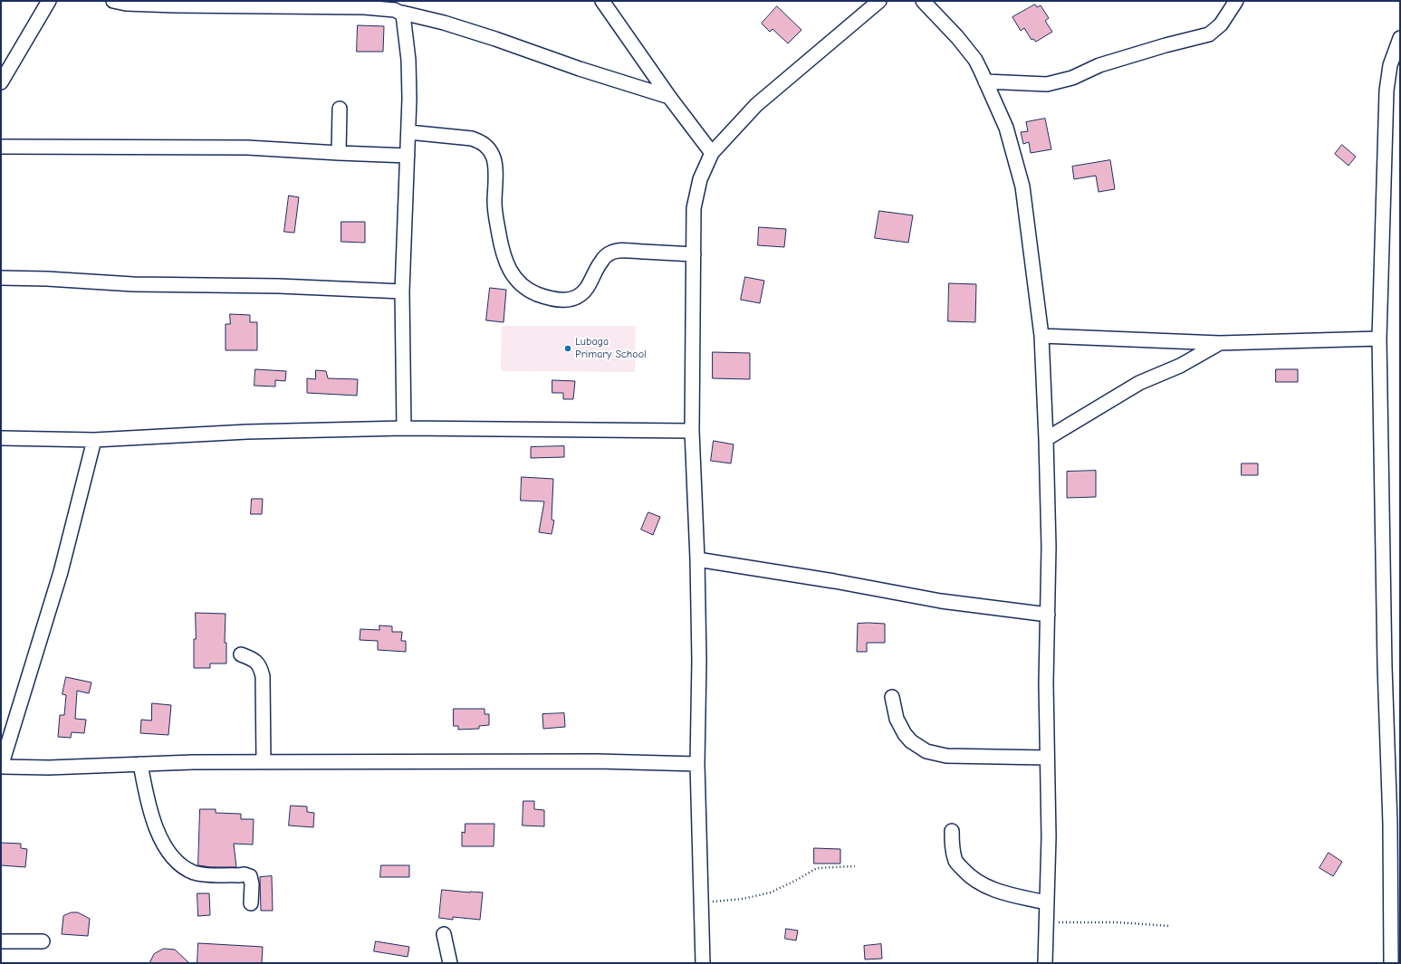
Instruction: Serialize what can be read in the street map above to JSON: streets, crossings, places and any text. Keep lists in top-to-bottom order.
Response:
{
  "places": ["Lubaga Primary School"]
}
